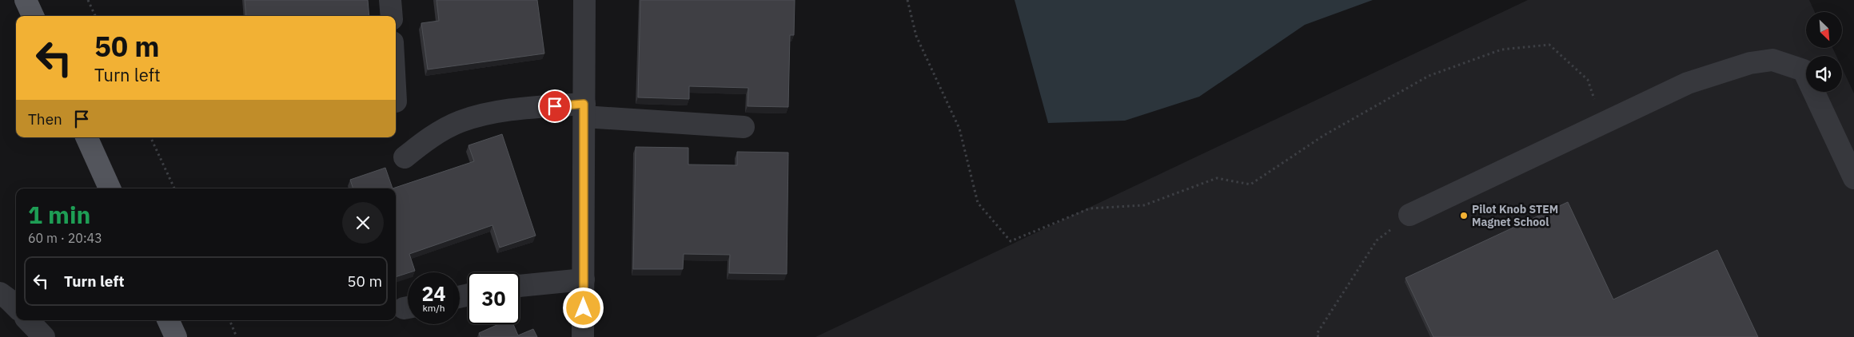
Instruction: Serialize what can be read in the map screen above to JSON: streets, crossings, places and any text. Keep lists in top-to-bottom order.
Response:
{
  "places": ["Pilot Knob STEM Magnet School"],
  "north": "bottom right",
  "page": {
    "turn": ["50 m", "Turn left"],
    "then": "Then",
    "heading": ["1 min", "60 m · 20:43"],
    "list": [
      {
        "name": "Turn left",
        "value": "50 m"
      }
    ],
    "speed": "24 km/h",
    "limit": "30"
  }
}
